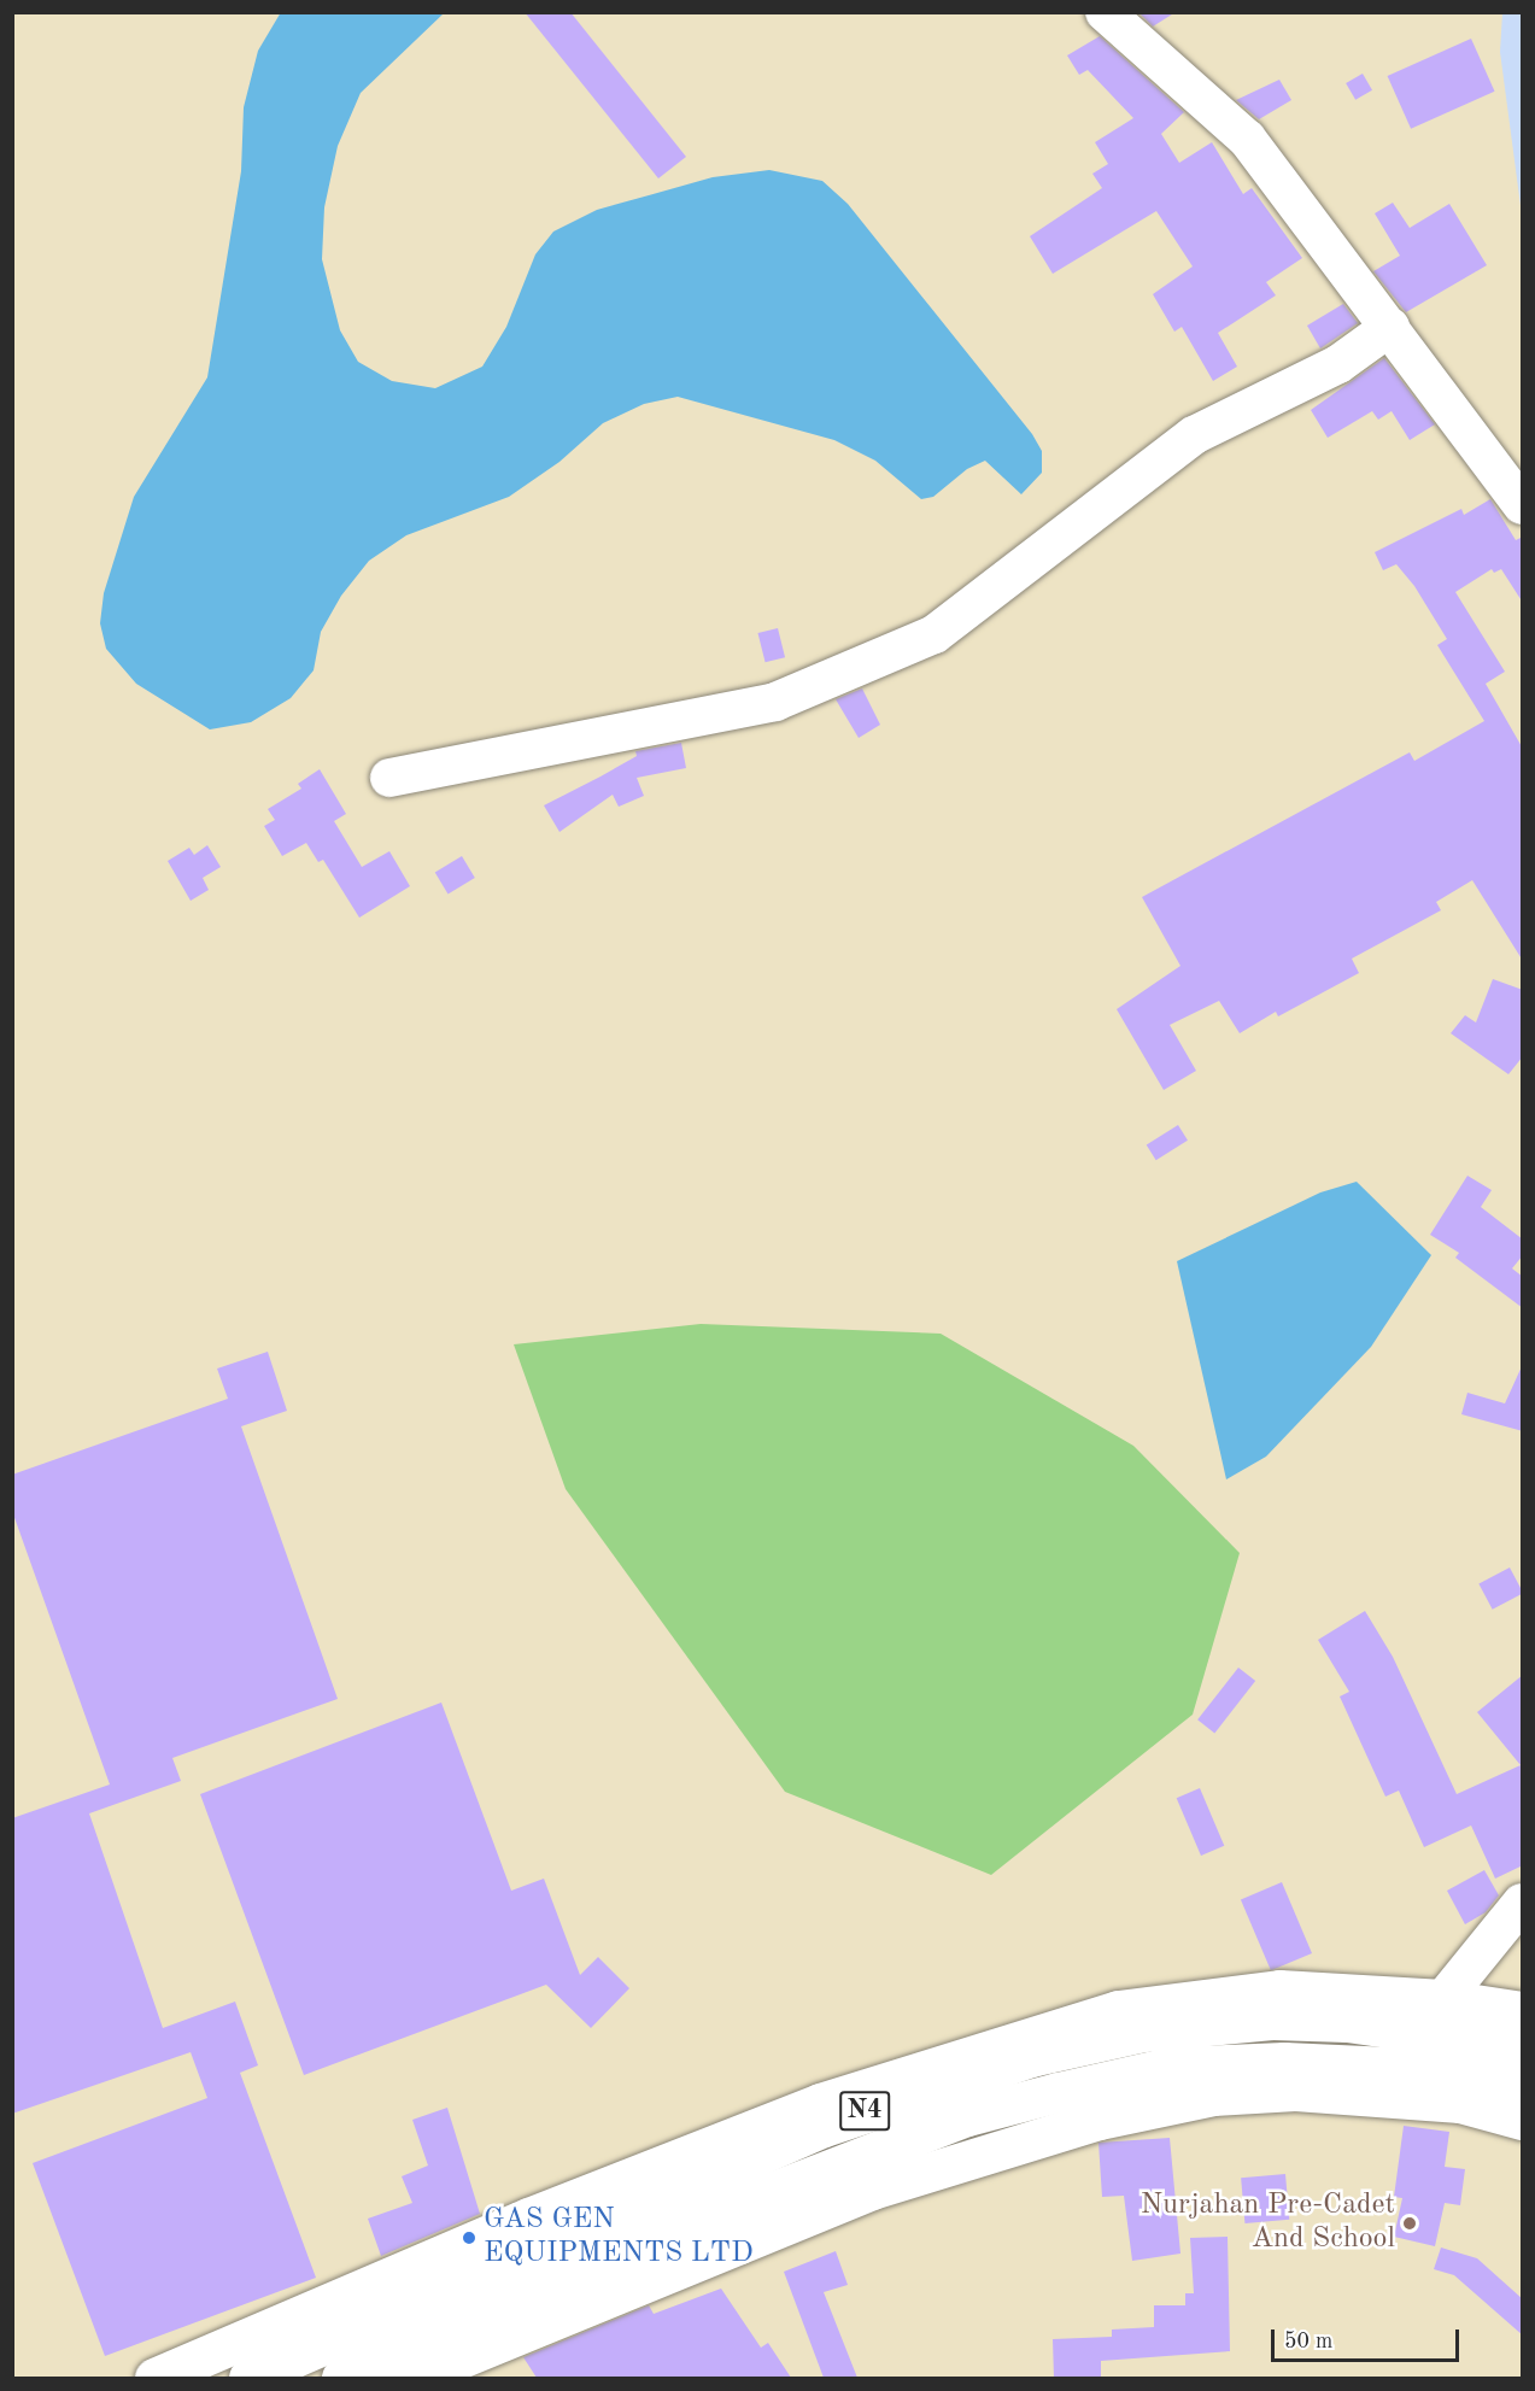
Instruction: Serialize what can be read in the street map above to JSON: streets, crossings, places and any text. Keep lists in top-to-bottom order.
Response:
{
  "streets": {
    "main road": ["N4"]
  },
  "places": ["Nurjahan Pre-Cadet And School", "GAS GEN EQUIPMENTS LTD"],
  "scale_bar": "50 m"
}
